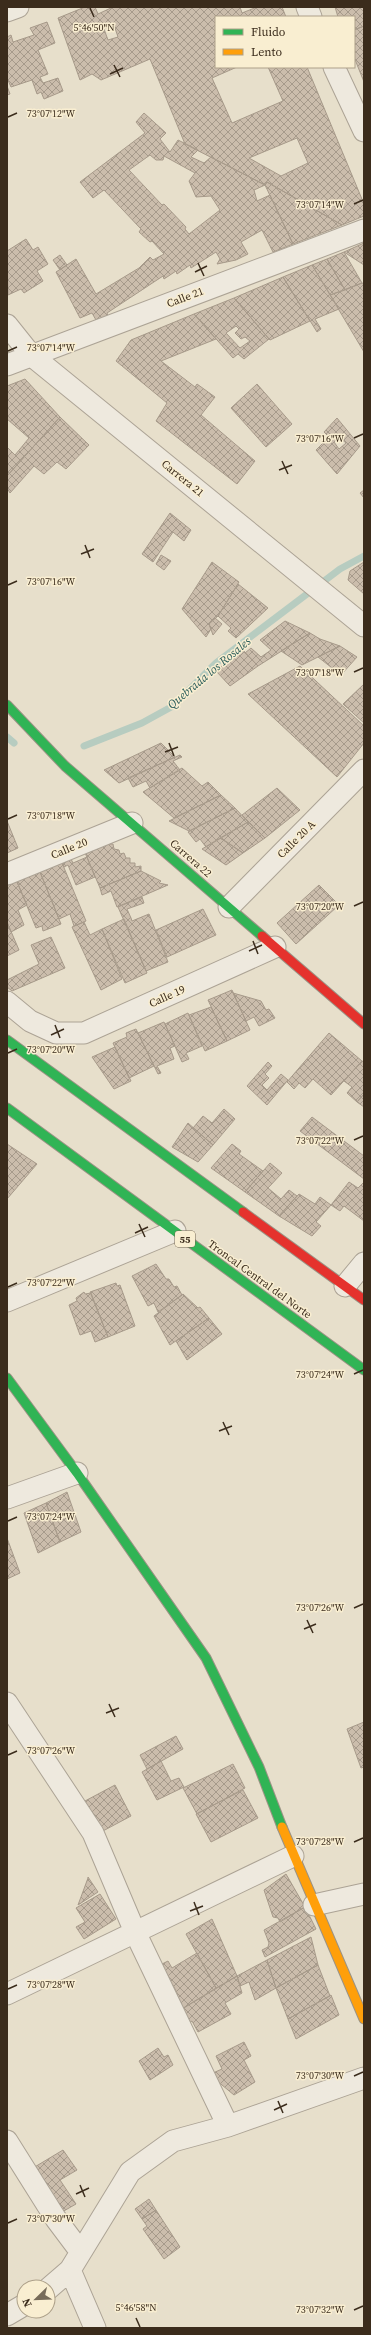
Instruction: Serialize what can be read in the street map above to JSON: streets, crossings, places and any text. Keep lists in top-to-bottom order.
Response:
{
  "streets": {
    "main road": ["Carrera 22", "55", "Troncal Central del Norte"],
    "street": [
      "Calle 21",
      "Carrera 21",
      "Calle 20 A",
      "Calle 20",
      "Calle 19"
    ]
  },
  "crossings": [
    ["Calle 21", "Carrera 21"],
    ["Calle 20 A", "Carrera 22"],
    ["Calle 20", "Carrera 22"],
    ["Carrera 22", "Calle 19"]
  ],
  "water": ["Quebrada los Rosales"],
  "legend": ["Fluido", "Lento"],
  "north": "bottom left",
  "coordinates": [
    "5°46'50\"N",
    "73°07'12\"W",
    "73°07'14\"W",
    "73°07'16\"W",
    "73°07'18\"W",
    "73°07'20\"W",
    "73°07'22\"W",
    "73°07'24\"W",
    "73°07'26\"W",
    "73°07'28\"W",
    "73°07'30\"W",
    "5°46'58\"N",
    "73°07'32\"W"
  ]
}
